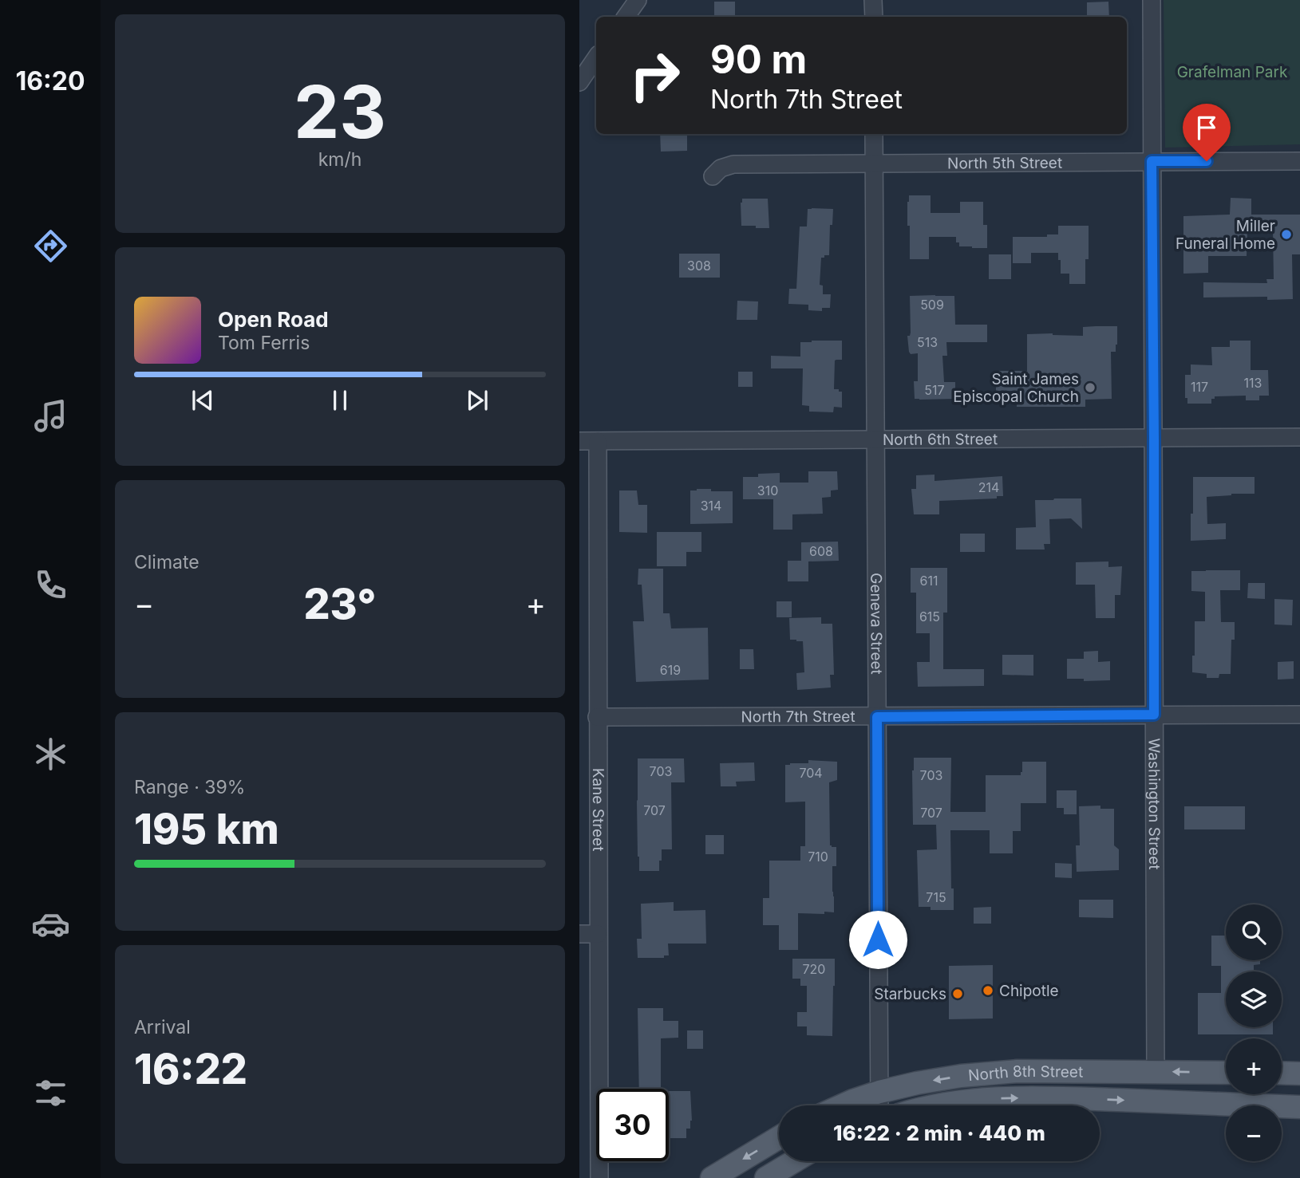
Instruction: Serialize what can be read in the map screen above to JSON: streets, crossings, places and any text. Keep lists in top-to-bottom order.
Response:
{
  "streets": {
    "main road": ["North 8th Street"],
    "street": [
      "North 5th Street",
      "North 6th Street",
      "Geneva Street",
      "North 7th Street",
      "Washington Street",
      "Kane Street"
    ]
  },
  "crossings": [
    ["North 5th Street", "Geneva Street"],
    ["North 5th Street", "Washington Street"],
    ["North 6th Street", "Geneva Street"],
    ["North 6th Street", "Washington Street"],
    ["North 6th Street", "Kane Street"],
    ["Geneva Street", "North 7th Street"],
    ["Geneva Street", "North 8th Street"],
    ["North 7th Street", "Washington Street"],
    ["North 7th Street", "Kane Street"],
    ["Washington Street", "North 8th Street"]
  ],
  "parks": ["Grafelman Park"],
  "places": [
    "Miller Funeral Home",
    "Saint James Episcopal Church",
    "Chipotle",
    "Starbucks"
  ],
  "house_numbers": [
    "308",
    "509",
    "513",
    "113",
    "117",
    "517",
    "214",
    "310",
    "314",
    "608",
    "611",
    "615",
    "619",
    "703",
    "704",
    "703",
    "707",
    "707",
    "710",
    "715",
    "720"
  ],
  "page": {
    "tabs": "16:20",
    "tile": [
      ["23", "km/h"],
      "Climate",
      ["Range · 39%", "195 km"],
      ["Arrival", "16:22"]
    ],
    "turn": ["90 m", "North 7th Street"],
    "song": ["Open Road", "Tom Ferris"],
    "heat": ["−", "23°", "+"],
    "map_buttons": ["+", "−"],
    "limit": "30",
    "trip": "16:22 · 2 min · 440 m"
  }
}
